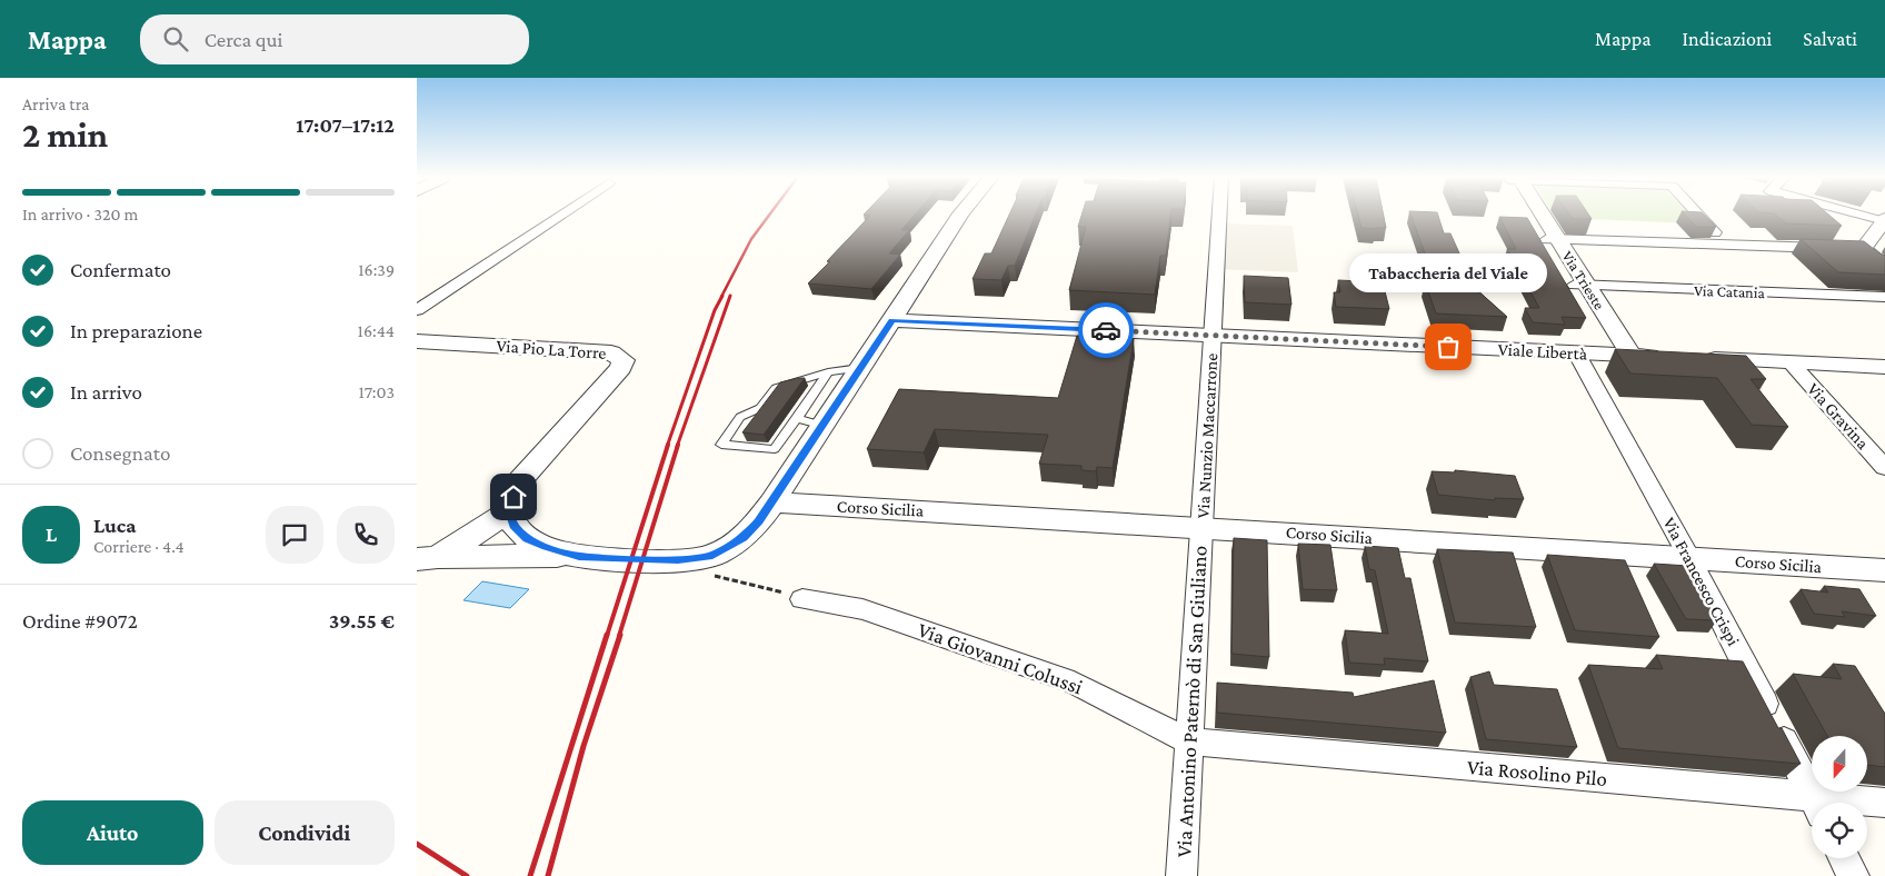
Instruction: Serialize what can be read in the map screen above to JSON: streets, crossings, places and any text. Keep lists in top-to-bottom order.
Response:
{
  "streets": {
    "street": [
      "Via Trieste",
      "Via Catania",
      "Via Pio La Torre",
      "Viale Libertà",
      "Via Gravina",
      "Via Nunzio Maccarrone",
      "Corso Sicilia",
      "Via Francesco Crispi",
      "Via Giovanni Colussi",
      "Via Antonino Paternò di San Giuliano",
      "Via Rosolino Pilo"
    ]
  },
  "crossings": [
    ["Via Trieste", "Via Catania"],
    ["Via Trieste", "Viale Libertà"],
    ["Viale Libertà", "Via Gravina"],
    ["Viale Libertà", "Via Nunzio Maccarrone"],
    ["Viale Libertà", "Via Francesco Crispi"],
    ["Via Nunzio Maccarrone", "Corso Sicilia"],
    ["Via Nunzio Maccarrone", "Via Antonino Paternò di San Giuliano"],
    ["Corso Sicilia", "Via Francesco Crispi"],
    ["Corso Sicilia", "Via Antonino Paternò di San Giuliano"],
    ["Via Giovanni Colussi", "Via Antonino Paternò di San Giuliano"],
    ["Via Giovanni Colussi", "Via Rosolino Pilo"],
    ["Via Antonino Paternò di San Giuliano", "Via Rosolino Pilo"]
  ],
  "places": ["Tabaccheria del Viale"],
  "north": "bottom",
  "page": {
    "header": "Mappa",
    "search": "Cerca qui",
    "nav": ["Mappa", "Indicazioni", "Salvati"],
    "heading": ["2 min", "Arriva tra", "17:07–17:12"],
    "panel": [
      "Luca",
      "Corriere · 4.4",
      "Ordine #9072",
      "39.55 €"
    ],
    "bar": "In arrivo · 320 m",
    "list": [
      ["Confermato", "16:39"],
      ["In preparazione", "16:44"],
      ["In arrivo", "17:03"],
      "Consegnato"
    ],
    "bubble": "Tabaccheria del Viale",
    "round": "L",
    "buttons": ["Aiuto", "Condividi"]
  }
}
